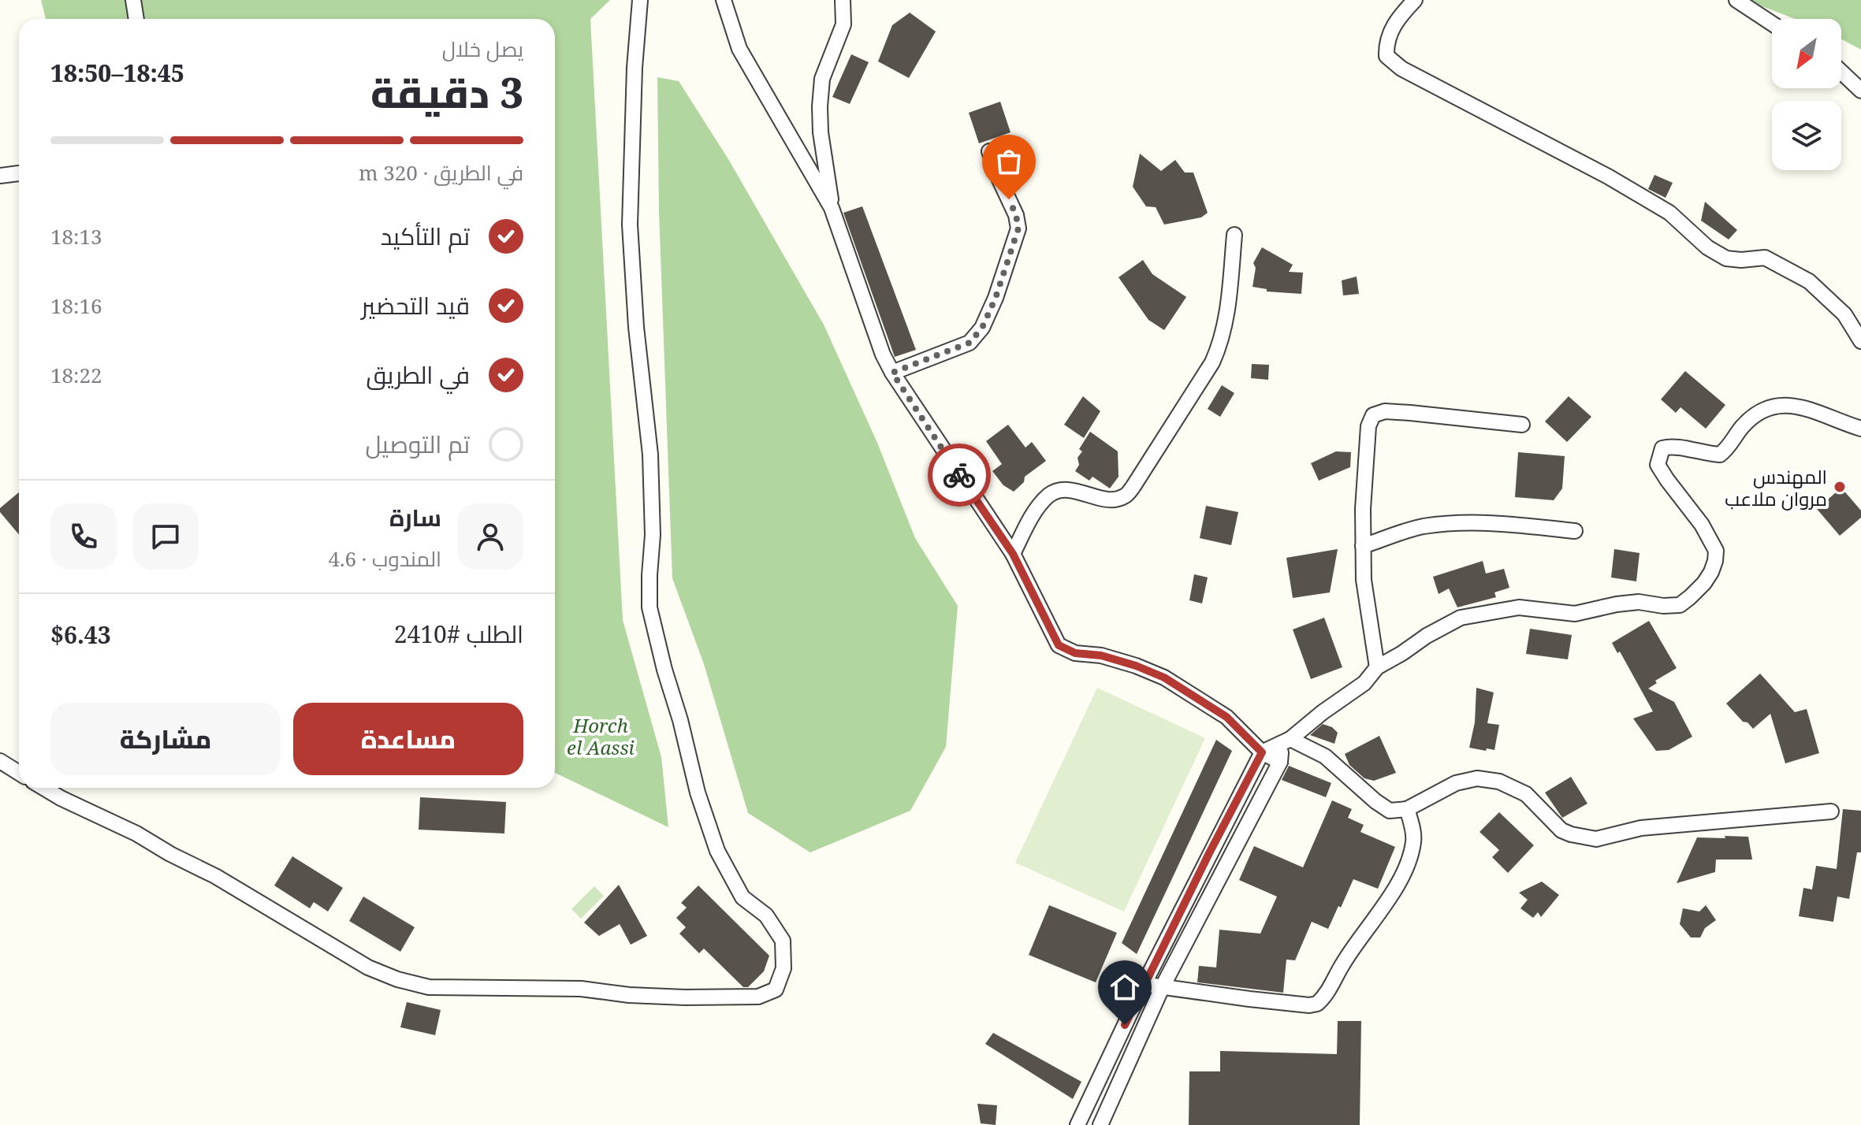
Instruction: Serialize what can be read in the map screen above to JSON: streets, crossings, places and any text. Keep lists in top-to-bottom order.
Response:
{
  "parks": ["Horch el Aassi"],
  "places": ["المهندس مروان ملاعب"],
  "north": "bottom left",
  "page": {
    "heading": ["3 دقيقة", "يصل خلال", "18:45–18:50"],
    "panel": [
      "سارة",
      "المندوب · 4.6",
      "الطلب #2410",
      "$6.43"
    ],
    "bar": "في الطريق · 320 m",
    "list": [
      ["تم التأكيد", "18:13"],
      ["قيد التحضير", "18:16"],
      ["في الطريق", "18:22"],
      "تم التوصيل"
    ],
    "buttons": ["مساعدة", "مشاركة"]
  }
}
